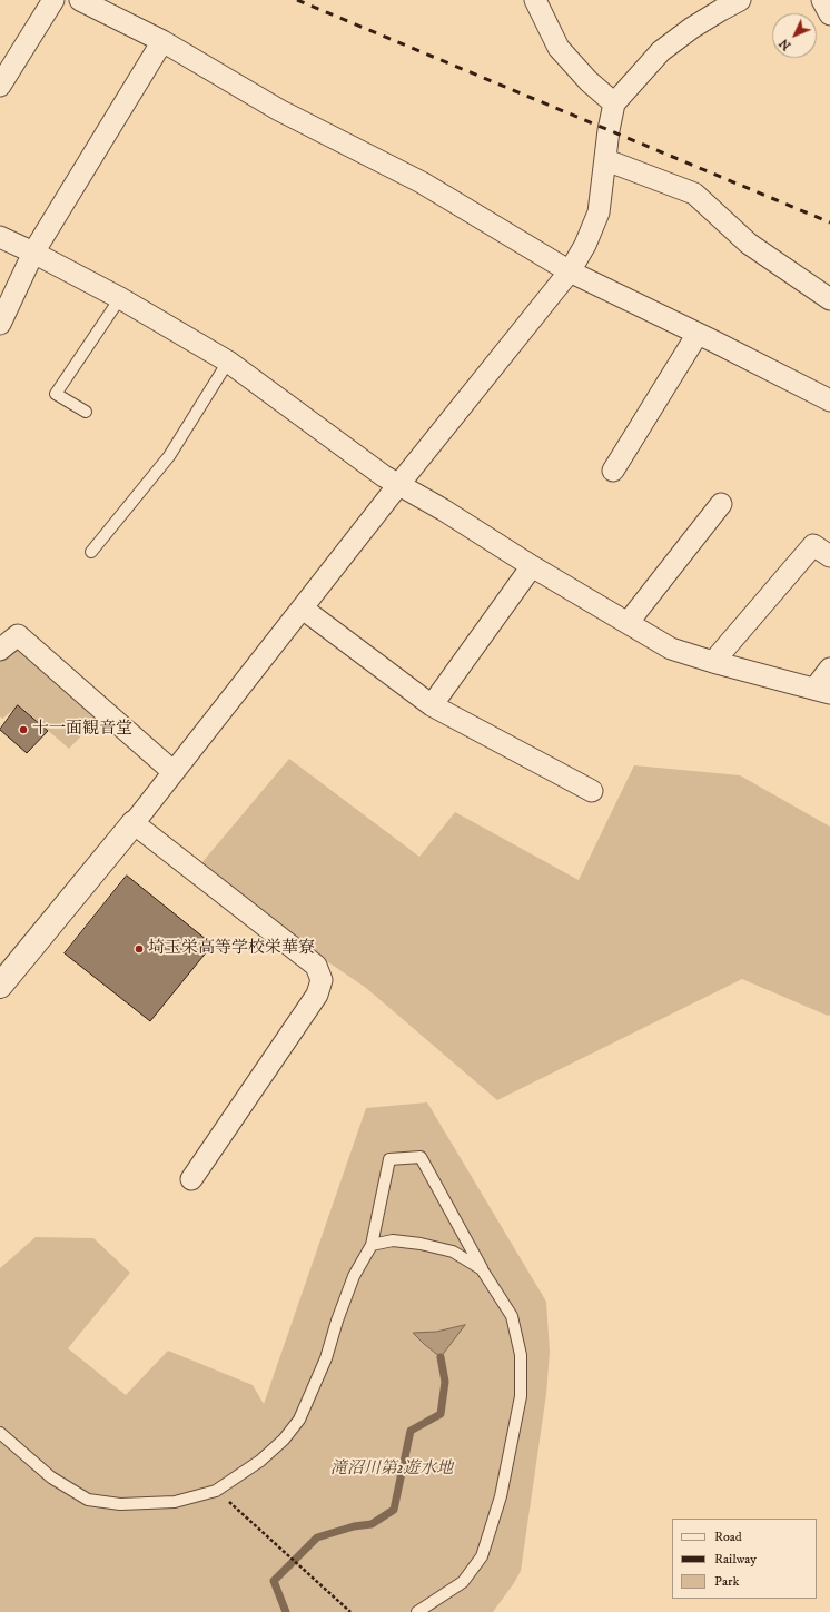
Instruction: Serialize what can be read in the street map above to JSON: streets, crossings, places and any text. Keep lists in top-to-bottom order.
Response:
{
  "parks": ["滝沼川第2遊水地"],
  "places": ["十一面観音堂", "埼玉栄高等学校栄華寮"],
  "legend": ["Road", "Railway", "Park"],
  "north": "bottom left"
}
